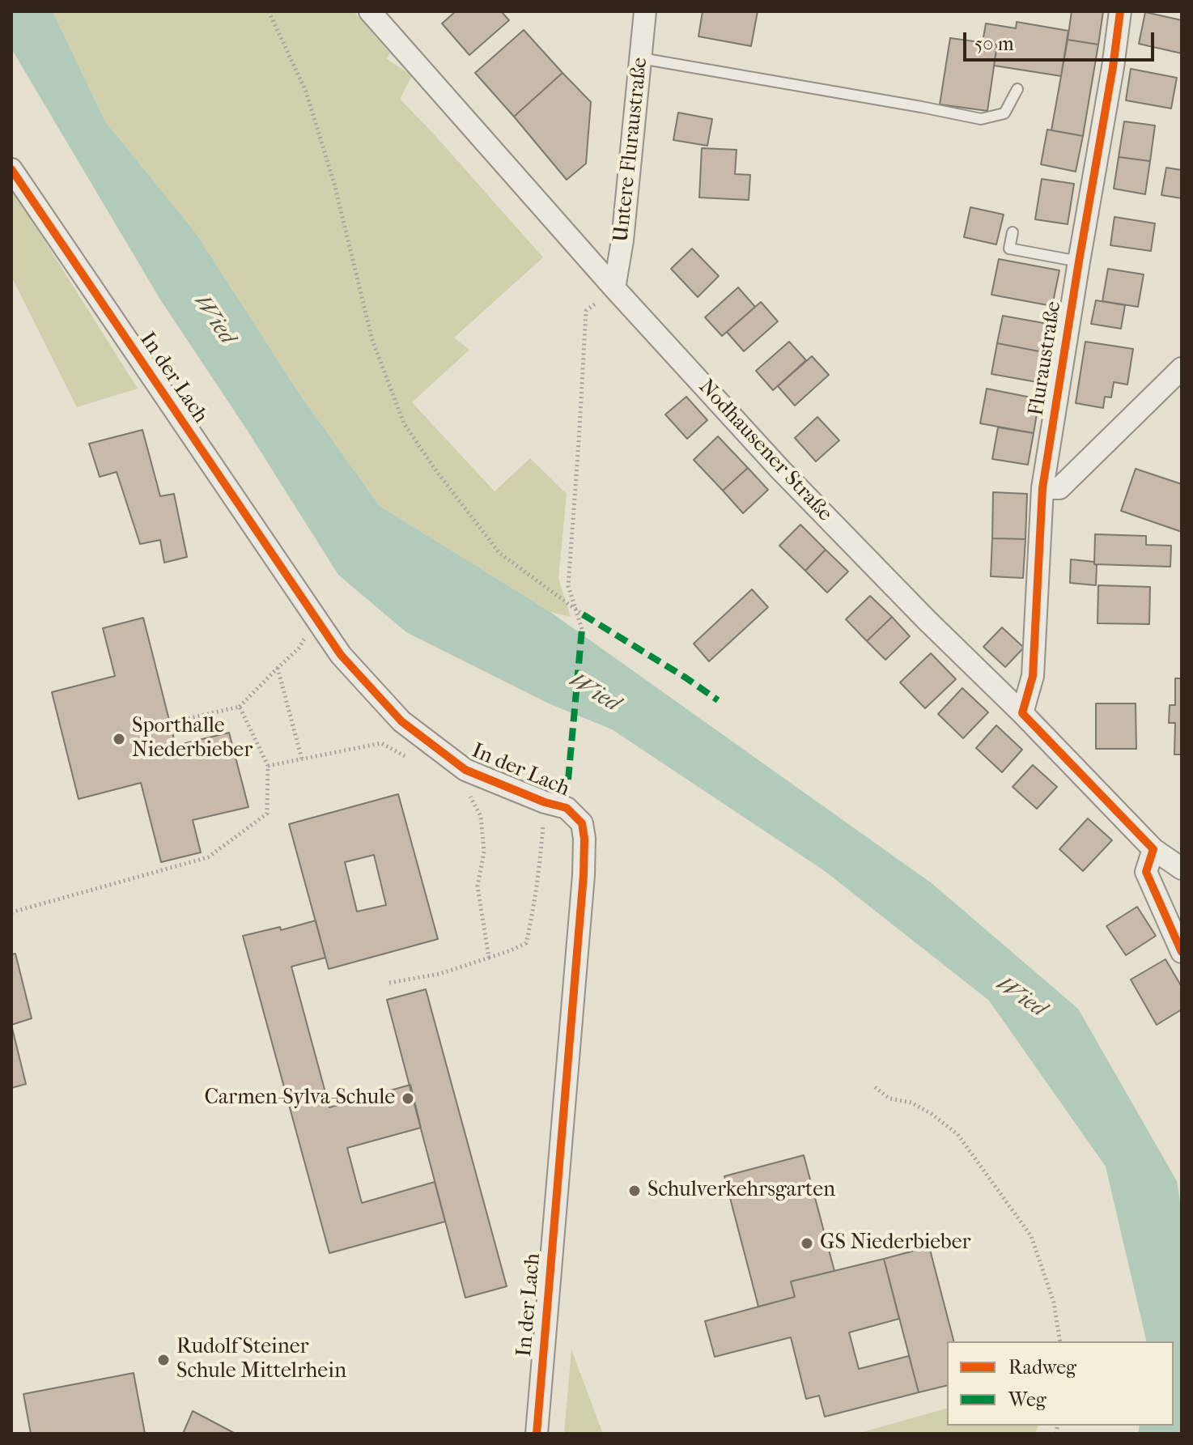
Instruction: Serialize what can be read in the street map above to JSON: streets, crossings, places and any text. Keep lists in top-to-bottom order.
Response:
{
  "streets": {
    "street": [
      "Untere Fluraustraße",
      "Fluraustraße",
      "In der Lach",
      "Nodhausener Straße"
    ]
  },
  "crossings": [
    ["Untere Fluraustraße", "Nodhausener Straße"],
    ["Fluraustraße", "Nodhausener Straße"]
  ],
  "water": ["Wied"],
  "places": [
    "Sporthalle Niederbieber",
    "Carmen-Sylva-Schule",
    "Schulverkehrsgarten",
    "GS Niederbieber",
    "Rudolf Steiner Schule Mittelrhein"
  ],
  "legend": ["Radweg", "Weg"],
  "scale_bar": "50 m"
}
